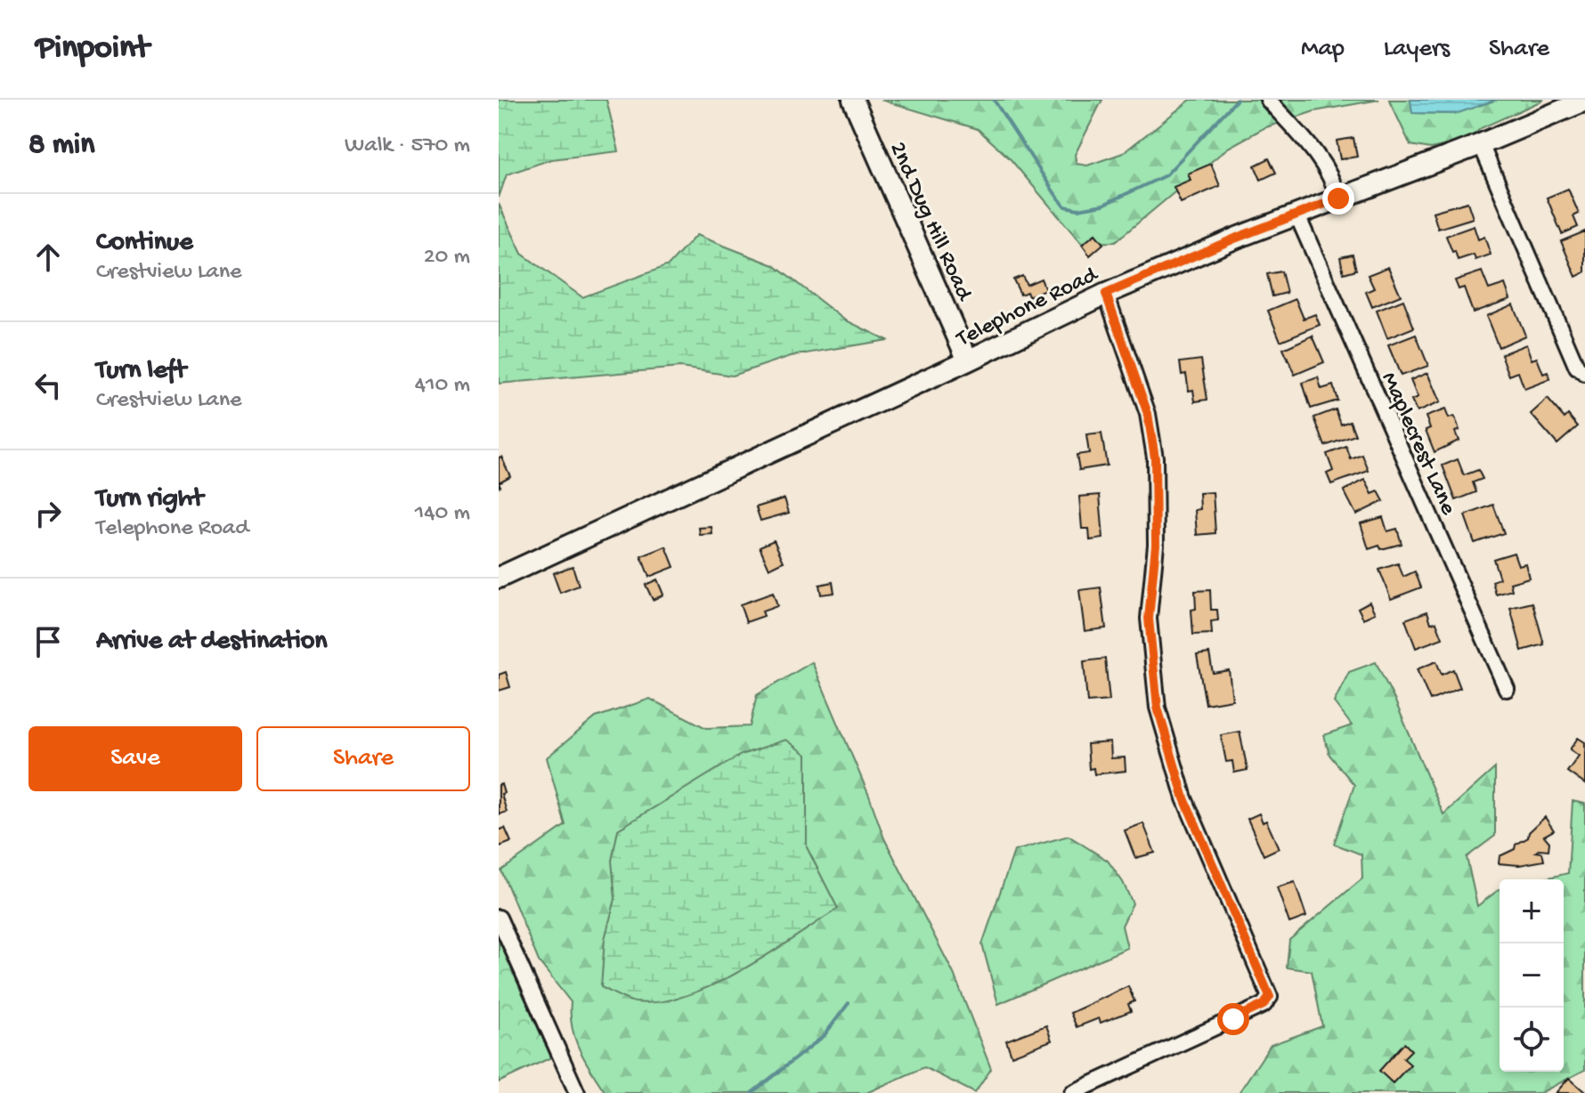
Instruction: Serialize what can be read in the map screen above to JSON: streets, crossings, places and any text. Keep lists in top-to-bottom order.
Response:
{
  "streets": {
    "street": ["2nd Dug Hill Road", "Telephone Road", "Maplecrest Lane"]
  },
  "crossings": [
    ["2nd Dug Hill Road", "Telephone Road"],
    ["Telephone Road", "Maplecrest Lane"]
  ],
  "page": {
    "header": "Pinpoint",
    "nav": ["Map", "Layers", "Share"],
    "heading": ["8 min", "Walk · 570 m"],
    "list": [
      ["Continue", "Crestview Lane", "20 m"],
      ["Turn left", "Crestview Lane", "410 m"],
      ["Turn right", "Telephone Road", "140 m"],
      "Arrive at destination"
    ],
    "buttons": ["Save", "Share"],
    "map_buttons": ["+", "−"]
  }
}
